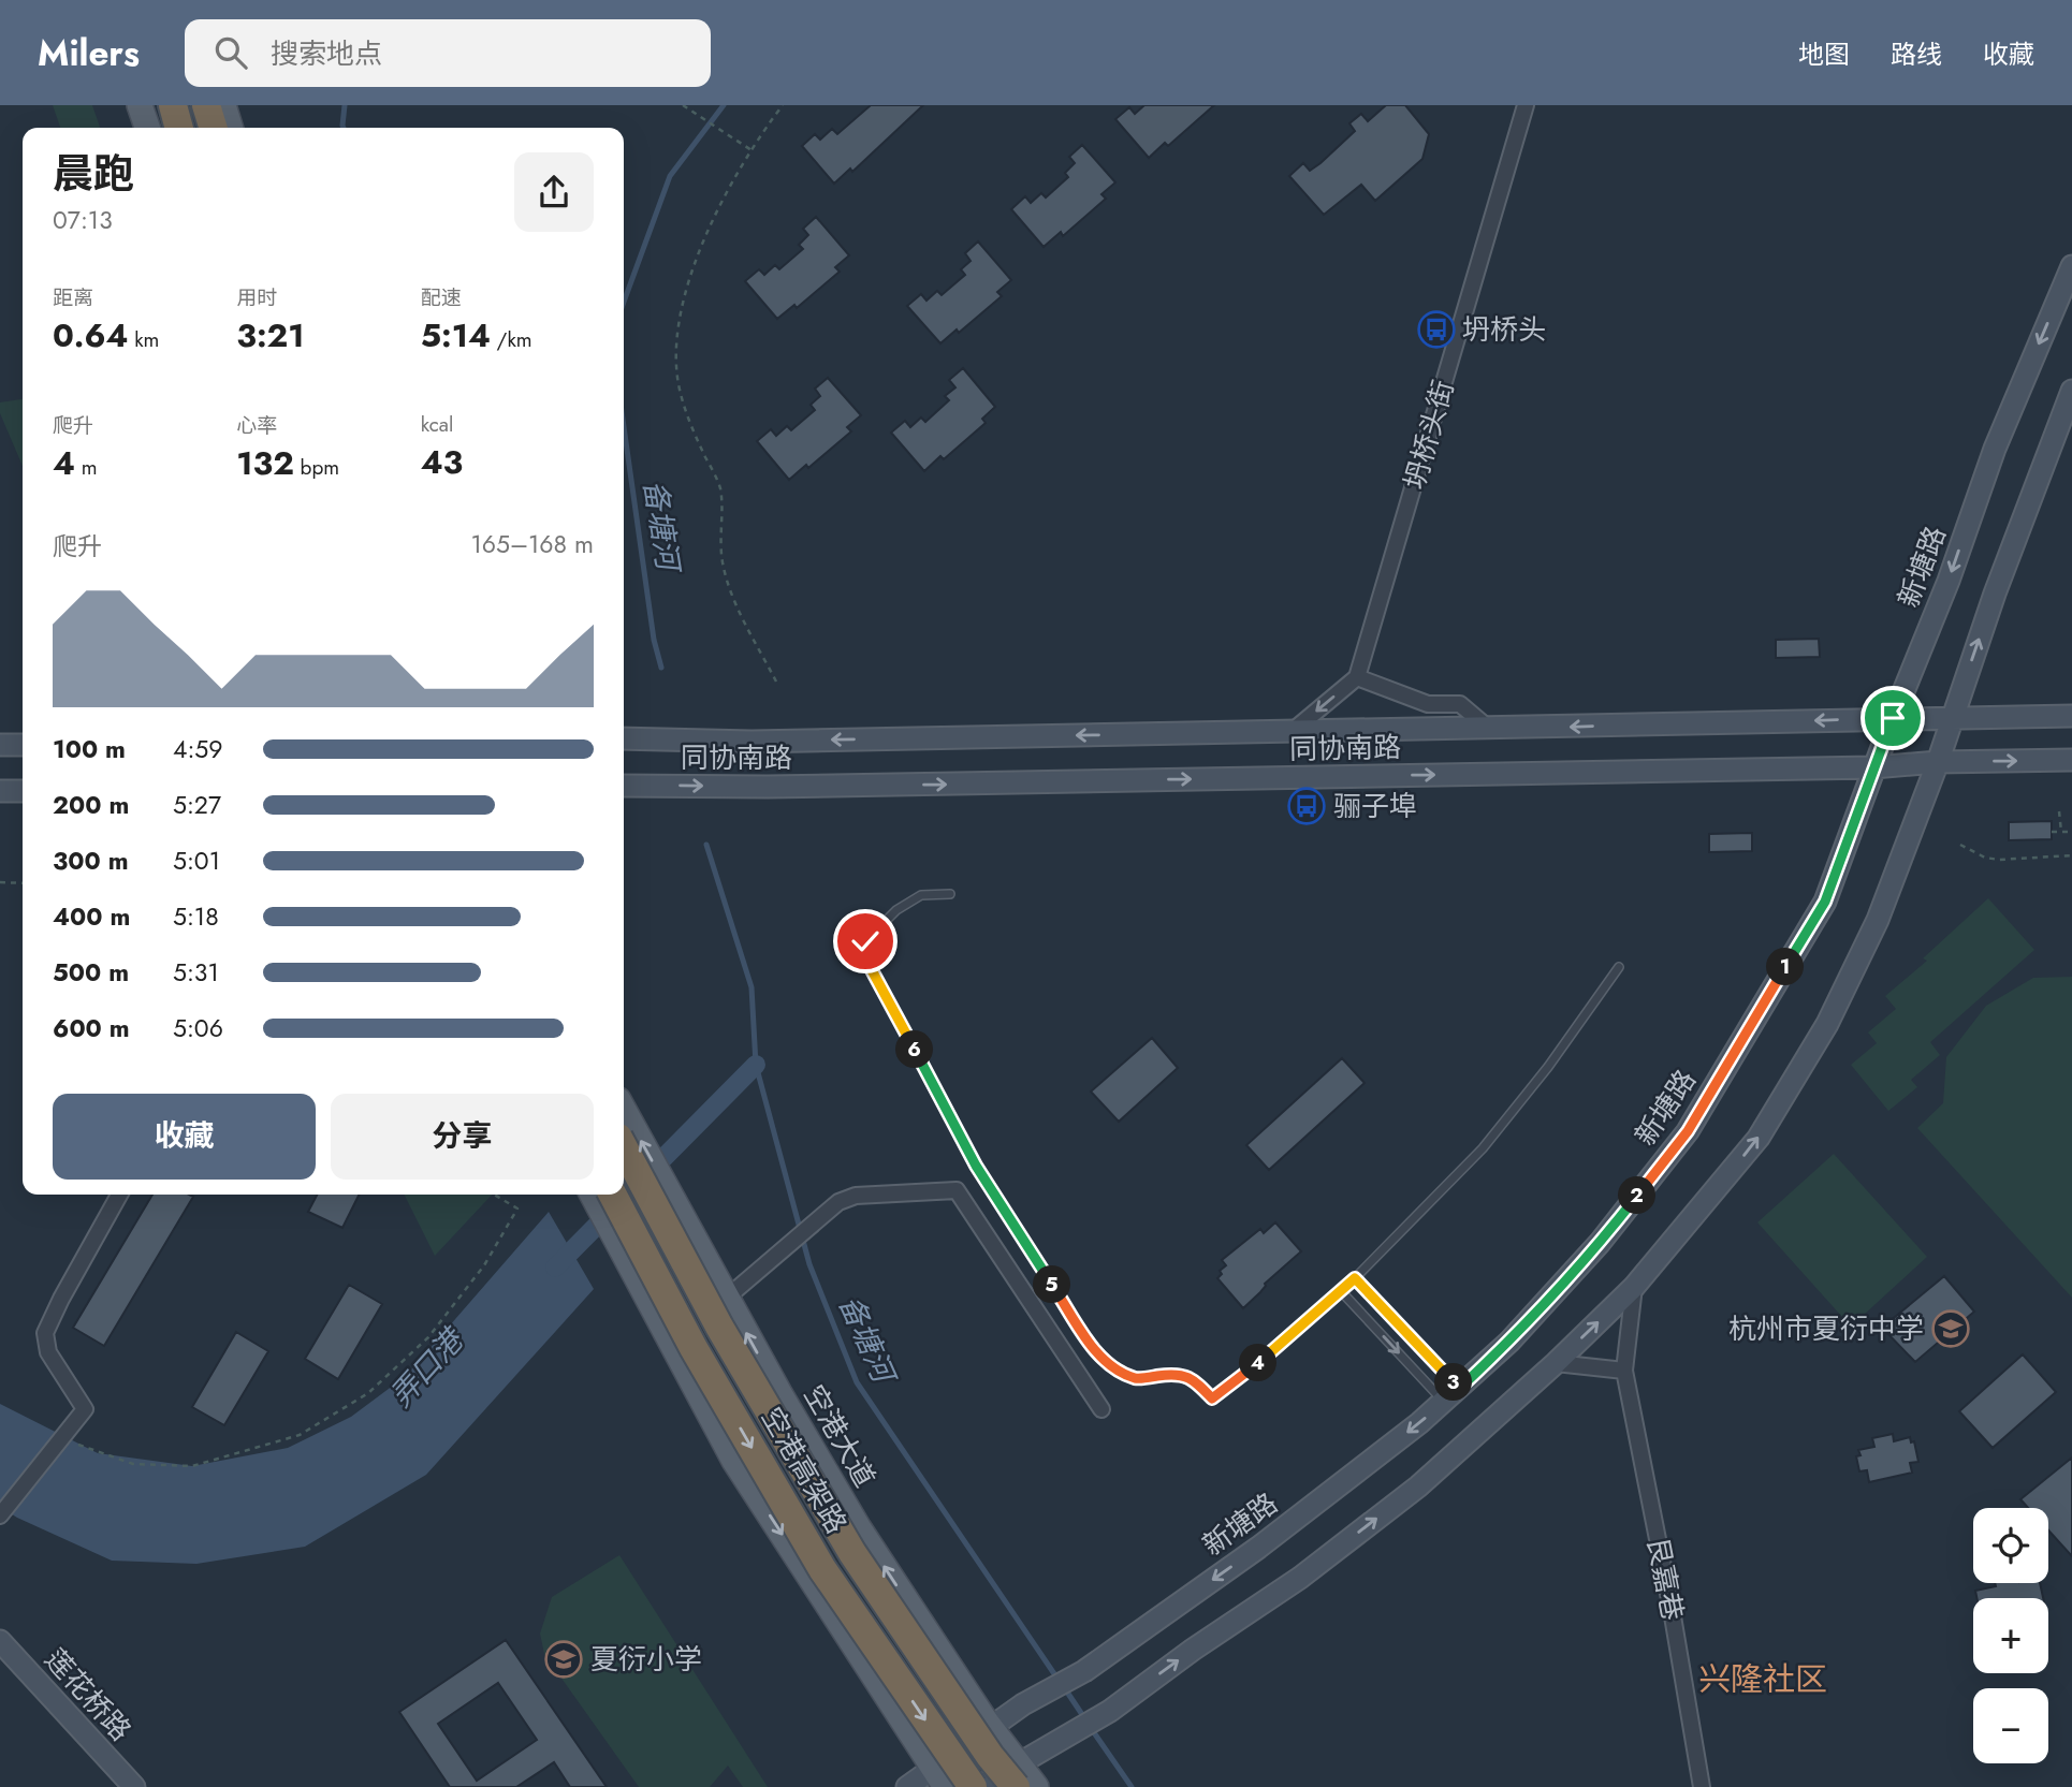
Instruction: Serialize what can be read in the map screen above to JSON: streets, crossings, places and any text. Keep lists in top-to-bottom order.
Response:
{
  "streets": {
    "highway": ["空港高架路"],
    "main road": [
      "新塘路",
      "同协南路",
      "空港大道",
      "莲花桥路"
    ],
    "street": ["坍桥头街", "艮嘉巷"]
  },
  "crossings": [
    ["新塘路", "同协南路"],
    ["新塘路", "空港大道"],
    ["空港大道", "空港高架路"]
  ],
  "districts": ["兴隆社区"],
  "water": ["备塘河", "弄口港"],
  "places": {
    "bus stop": ["坍桥头", "骊子埠"],
    "school or university": ["杭州市夏衍中学", "夏衍小学"]
  },
  "page": {
    "header": "Milers",
    "search": "搜索地点",
    "nav": ["地图", "路线", "收藏"],
    "heading": ["晨跑", "07:13"],
    "stats": [
      ["距离", "0.64 km"],
      ["用时", "3:21"],
      ["配速", "5:14 /km"],
      ["爬升", "4 m"],
      ["心率", "132 bpm"],
      ["kcal", "43"]
    ],
    "chart": ["爬升", "165–168 m"],
    "list": [
      {
        "name": "100 m",
        "note": "4:59"
      },
      {
        "name": "200 m",
        "note": "5:27"
      },
      {
        "name": "300 m",
        "note": "5:01"
      },
      {
        "name": "400 m",
        "note": "5:18"
      },
      {
        "name": "500 m",
        "note": "5:31"
      },
      {
        "name": "600 m",
        "note": "5:06"
      }
    ],
    "pins": [
      "1",
      "6",
      "2",
      "5",
      "4",
      "3"
    ],
    "buttons": ["收藏", "分享"],
    "map_buttons": ["+", "−"]
  }
}
